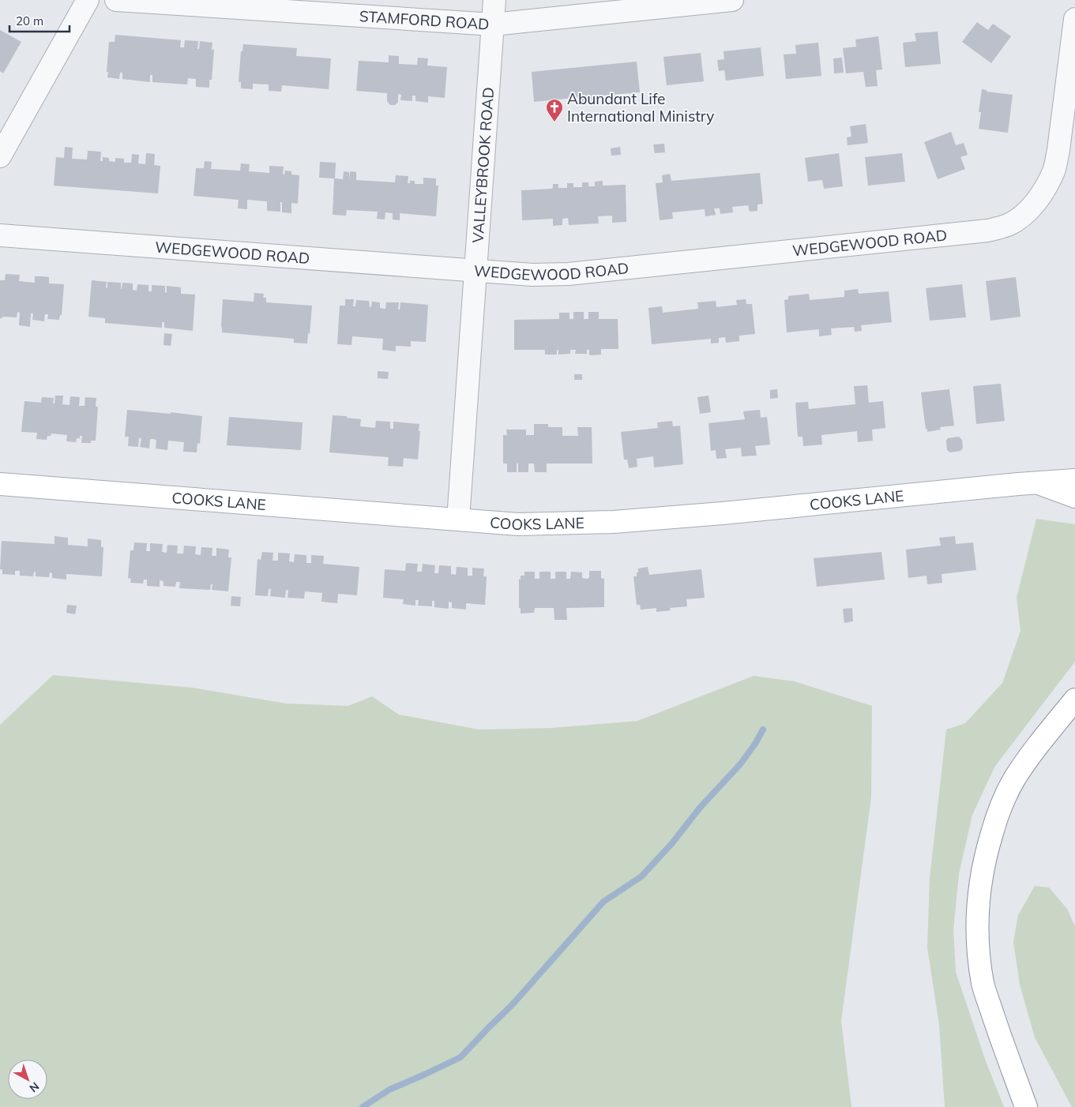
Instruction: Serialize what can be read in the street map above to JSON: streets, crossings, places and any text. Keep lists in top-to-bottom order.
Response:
{
  "streets": {
    "main road": ["COOKS LANE"],
    "street": ["STAMFORD ROAD", "VALLEYBROOK ROAD", "WEDGEWOOD ROAD"]
  },
  "crossings": [
    ["STAMFORD ROAD", "VALLEYBROOK ROAD"],
    ["VALLEYBROOK ROAD", "WEDGEWOOD ROAD"],
    ["VALLEYBROOK ROAD", "COOKS LANE"]
  ],
  "places": {
    "church": ["Abundant Life International Ministry"]
  },
  "scale_bar": "20 m",
  "north": "bottom right"
}
